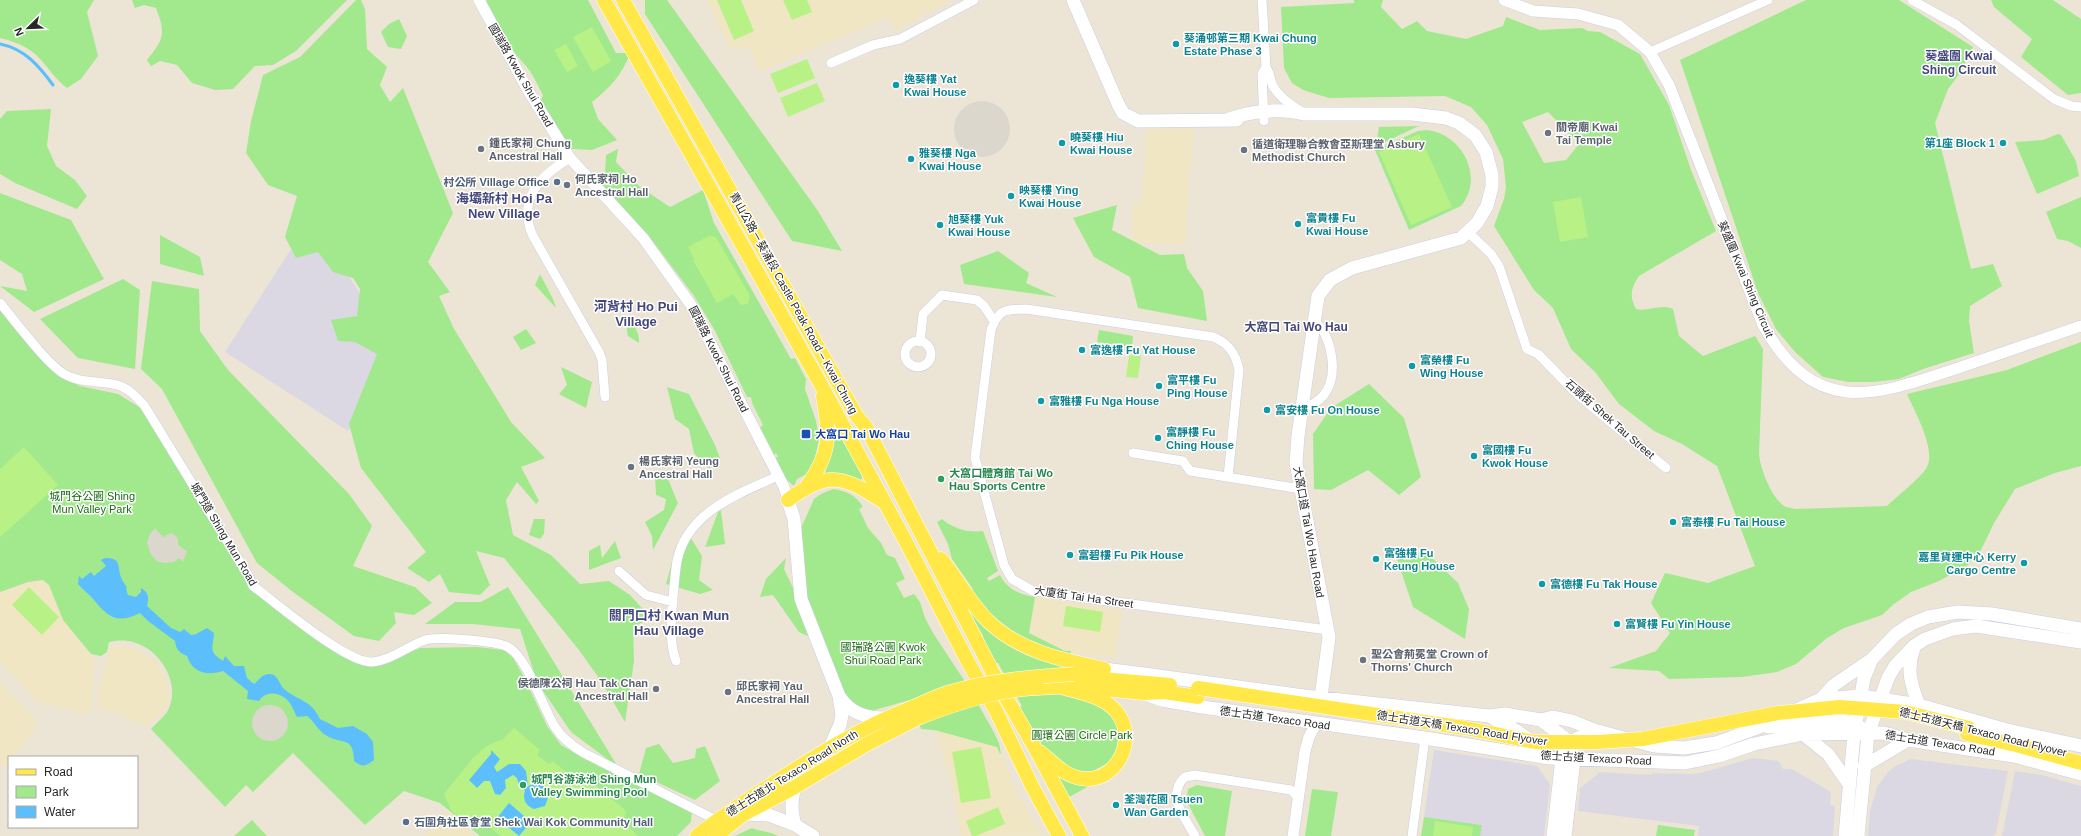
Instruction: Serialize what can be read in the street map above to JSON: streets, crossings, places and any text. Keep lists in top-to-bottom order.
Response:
{
  "streets": {
    "main road": [
      "國瑞路 Kwok Shui Road",
      "青山公路－葵涌段 Castle Peak Road – Kwai Chung",
      "大窩口道 Tai Wo Hau Road",
      "德士古道 Texaco Road",
      "德士古道天橋 Texaco Road Flyover",
      "德士古道北 Texaco Road North"
    ],
    "street": [
      "葵盛圍 Kwai Shing Circuit",
      "石頭街 Shek Tau Street",
      "城門道 Shing Mun Road",
      "大廈街 Tai Ha Street"
    ]
  },
  "crossings": [
    ["國瑞路 Kwok Shui Road", "德士古道北 Texaco Road North"],
    ["石頭街 Shek Tau Street", "大窩口道 Tai Wo Hau Road"],
    ["大窩口道 Tai Wo Hau Road", "大廈街 Tai Ha Street"],
    ["大窩口道 Tai Wo Hau Road", "德士古道 Texaco Road"],
    ["城門道 Shing Mun Road", "德士古道北 Texaco Road North"],
    ["德士古道 Texaco Road", "德士古道天橋 Texaco Road Flyover"],
    ["德士古道天橋 Texaco Road Flyover", "德士古道北 Texaco Road North"]
  ],
  "districts": [
    "葵盛圍 Kwai Shing Circuit",
    "海壩新村 Hoi Pa New Village",
    "河背村 Ho Pui Village",
    "大窩口 Tai Wo Hau",
    "關門口村 Kwan Mun Hau Village"
  ],
  "parks": ["城門谷公園 Shing Mun Valley Park", "國瑞路公園 Kwok Shui Road Park", "圓環公園 Circle Park"],
  "places": {
    "other": [
      "葵涌邨第三期 Kwai Chung Estate Phase 3",
      "逸葵樓 Yat Kwai House",
      "關帝廟 Kwai Tai Temple",
      "曉葵樓 Hiu Kwai House",
      "第1座 Block 1",
      "鍾氏家祠 Chung Ancestral Hall",
      "循道衛理聯合教會亞斯理堂 Asbury Methodist Church",
      "雅葵樓 Nga Kwai House",
      "村公所 Village Office",
      "何氏家祠 Ho Ancestral Hall",
      "映葵樓 Ying Kwai House",
      "富貴樓 Fu Kwai House",
      "旭葵樓 Yuk Kwai House",
      "富逸樓 Fu Yat House",
      "富榮樓 Fu Wing House",
      "富平樓 Fu Ping House",
      "富雅樓 Fu Nga House",
      "富安樓 Fu On House",
      "富靜樓 Fu Ching House",
      "富國樓 Fu Kwok House",
      "楊氏家祠 Yeung Ancestral Hall",
      "大窩口體育館 Tai Wo Hau Sports Centre",
      "富泰樓 Fu Tai House",
      "富碧樓 Fu Pik House",
      "富強樓 Fu Keung House",
      "嘉里貨運中心 Kerry Cargo Centre",
      "富德樓 Fu Tak House",
      "富賢樓 Fu Yin House",
      "聖公會荊冕堂 Crown of Thorns' Church",
      "侯德陳公祠 Hau Tak Chan Ancestral Hall",
      "邱氏家祠 Yau Ancestral Hall",
      "城門谷游泳池 Shing Mun Valley Swimming Pool",
      "荃灣花園 Tsuen Wan Garden",
      "石圍角社區會堂 Shek Wai Kok Community Hall"
    ],
    "transit": ["大窩口 Tai Wo Hau"]
  },
  "legend": ["Road", "Park", "Water"],
  "north": "bottom left"
}
